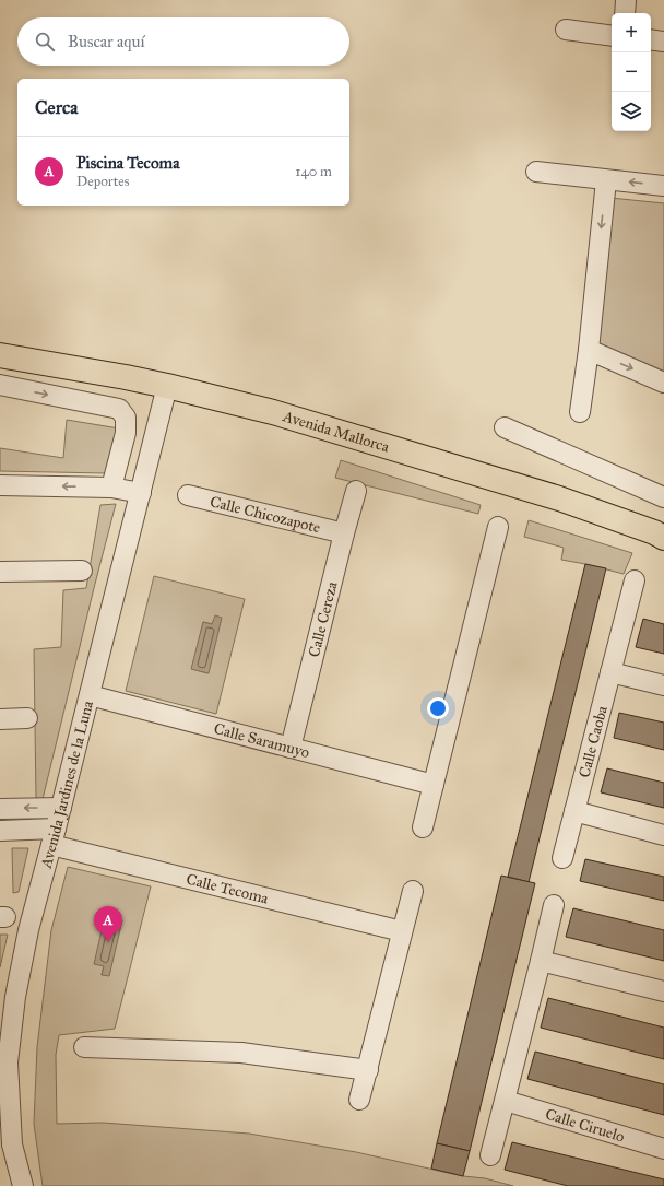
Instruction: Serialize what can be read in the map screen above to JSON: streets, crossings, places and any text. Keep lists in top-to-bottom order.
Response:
{
  "streets": {
    "main road": ["Avenida Mallorca"],
    "street": [
      "Calle Chicozapote",
      "Calle Cereza",
      "Calle Saramuyo",
      "Calle Caoba",
      "Avenida Jardines de la Luna",
      "Calle Tecoma",
      "Calle Ciruelo"
    ]
  },
  "crossings": [
    ["Avenida Mallorca", "Avenida Jardines de la Luna"],
    ["Calle Chicozapote", "Calle Cereza"],
    ["Calle Cereza", "Calle Saramuyo"],
    ["Calle Saramuyo", "Avenida Jardines de la Luna"],
    ["Avenida Jardines de la Luna", "Calle Tecoma"]
  ],
  "page": {
    "map_buttons": ["+", "−"],
    "search": "Buscar aquí",
    "heading": "Cerca",
    "list": [
      {
        "mark": "A",
        "name": "Piscina Tecoma",
        "note": "Deportes",
        "value": "140 m"
      }
    ],
    "pins": "A"
  }
}
